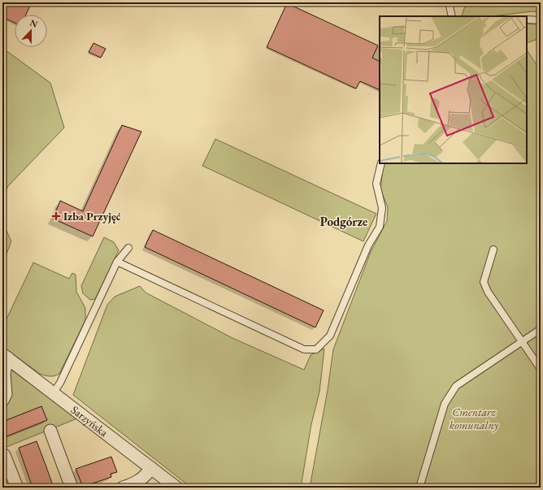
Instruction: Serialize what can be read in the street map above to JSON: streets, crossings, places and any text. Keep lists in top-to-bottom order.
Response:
{
  "streets": {
    "street": ["Sarzyńska"]
  },
  "districts": ["Podgórze"],
  "parks": ["Cmentarz komunalny"],
  "places": {
    "health": ["Izba Przyjęć"]
  },
  "north": "top"
}
